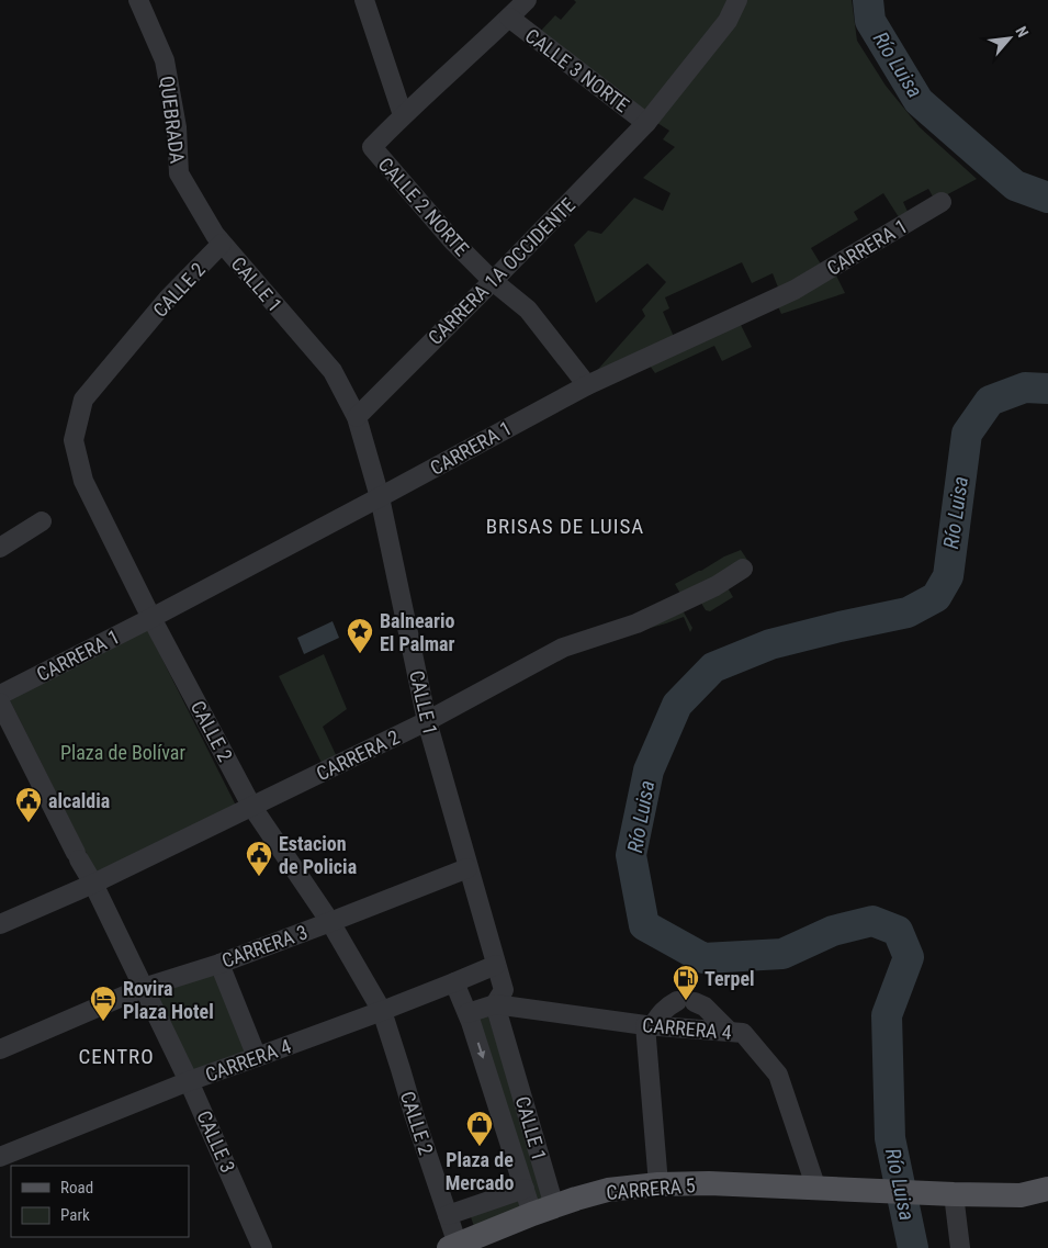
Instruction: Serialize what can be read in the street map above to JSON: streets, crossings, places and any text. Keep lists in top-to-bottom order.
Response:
{
  "streets": {
    "main road": ["CARRERA 5"],
    "street": [
      "CALLE 3 NORTE",
      "QUEBRADA",
      "CALLE 2 NORTE",
      "CARRERA 1",
      "CARRERA 1A OCCIDENTE",
      "CALLE 1",
      "CALLE 2",
      "CARRERA 2",
      "CARRERA 3",
      "CARRERA 4",
      "CALLE 3"
    ]
  },
  "crossings": [
    ["CALLE 3 NORTE", "CARRERA 1A OCCIDENTE"],
    ["QUEBRADA", "CALLE 1"],
    ["QUEBRADA", "CALLE 2"],
    ["CALLE 2 NORTE", "CARRERA 1"],
    ["CALLE 2 NORTE", "CARRERA 1A OCCIDENTE"],
    ["CARRERA 1", "CALLE 1"],
    ["CARRERA 1", "CALLE 2"],
    ["CARRERA 1A OCCIDENTE", "CALLE 1"],
    ["CALLE 1", "CALLE 2"],
    ["CALLE 1", "CARRERA 2"],
    ["CALLE 1", "CARRERA 3"],
    ["CALLE 1", "CARRERA 4"],
    ["CALLE 1", "CARRERA 5"],
    ["CALLE 2", "CARRERA 2"],
    ["CALLE 2", "CARRERA 3"],
    ["CALLE 2", "CARRERA 4"],
    ["CALLE 2", "CARRERA 5"],
    ["CARRERA 2", "CALLE 3"],
    ["CARRERA 3", "CALLE 3"],
    ["CARRERA 4", "CALLE 3"]
  ],
  "districts": ["BRISAS DE LUISA", "CENTRO"],
  "water": ["Río Luisa"],
  "parks": ["Plaza de Bolívar"],
  "places": {
    "place": ["Balneario El Palmar"],
    "public building": ["alcaldia", "Estacion de Policia"],
    "fuel station": ["Terpel"],
    "hotel": ["Rovira Plaza Hotel"],
    "shop": ["Plaza de Mercado"]
  },
  "legend": ["Road", "Park"],
  "north": "top right"
}
